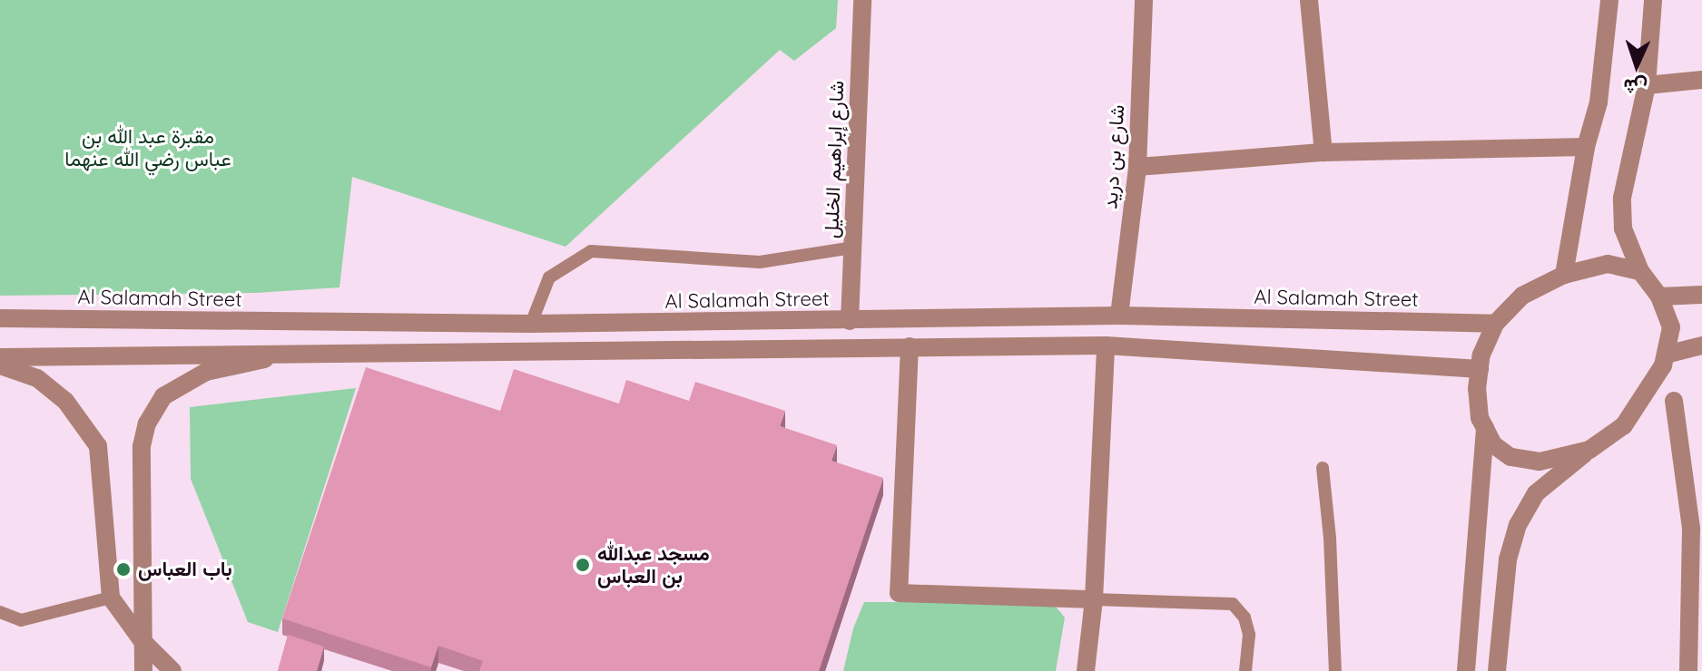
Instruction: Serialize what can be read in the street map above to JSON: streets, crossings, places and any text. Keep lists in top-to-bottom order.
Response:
{
  "streets": {
    "street": ["شارع بن دريد", "شارع إبراهيم الخليل", "Al Salamah Street"]
  },
  "crossings": [
    ["شارع بن دريد", "Al Salamah Street"],
    ["شارع إبراهيم الخليل", "Al Salamah Street"]
  ],
  "parks": ["مقبرة عبد الله بن عباس رضي الله عنهما"],
  "places": ["مسجد عبدالله بن العباس", "باب العباس"],
  "north": "bottom"
}
